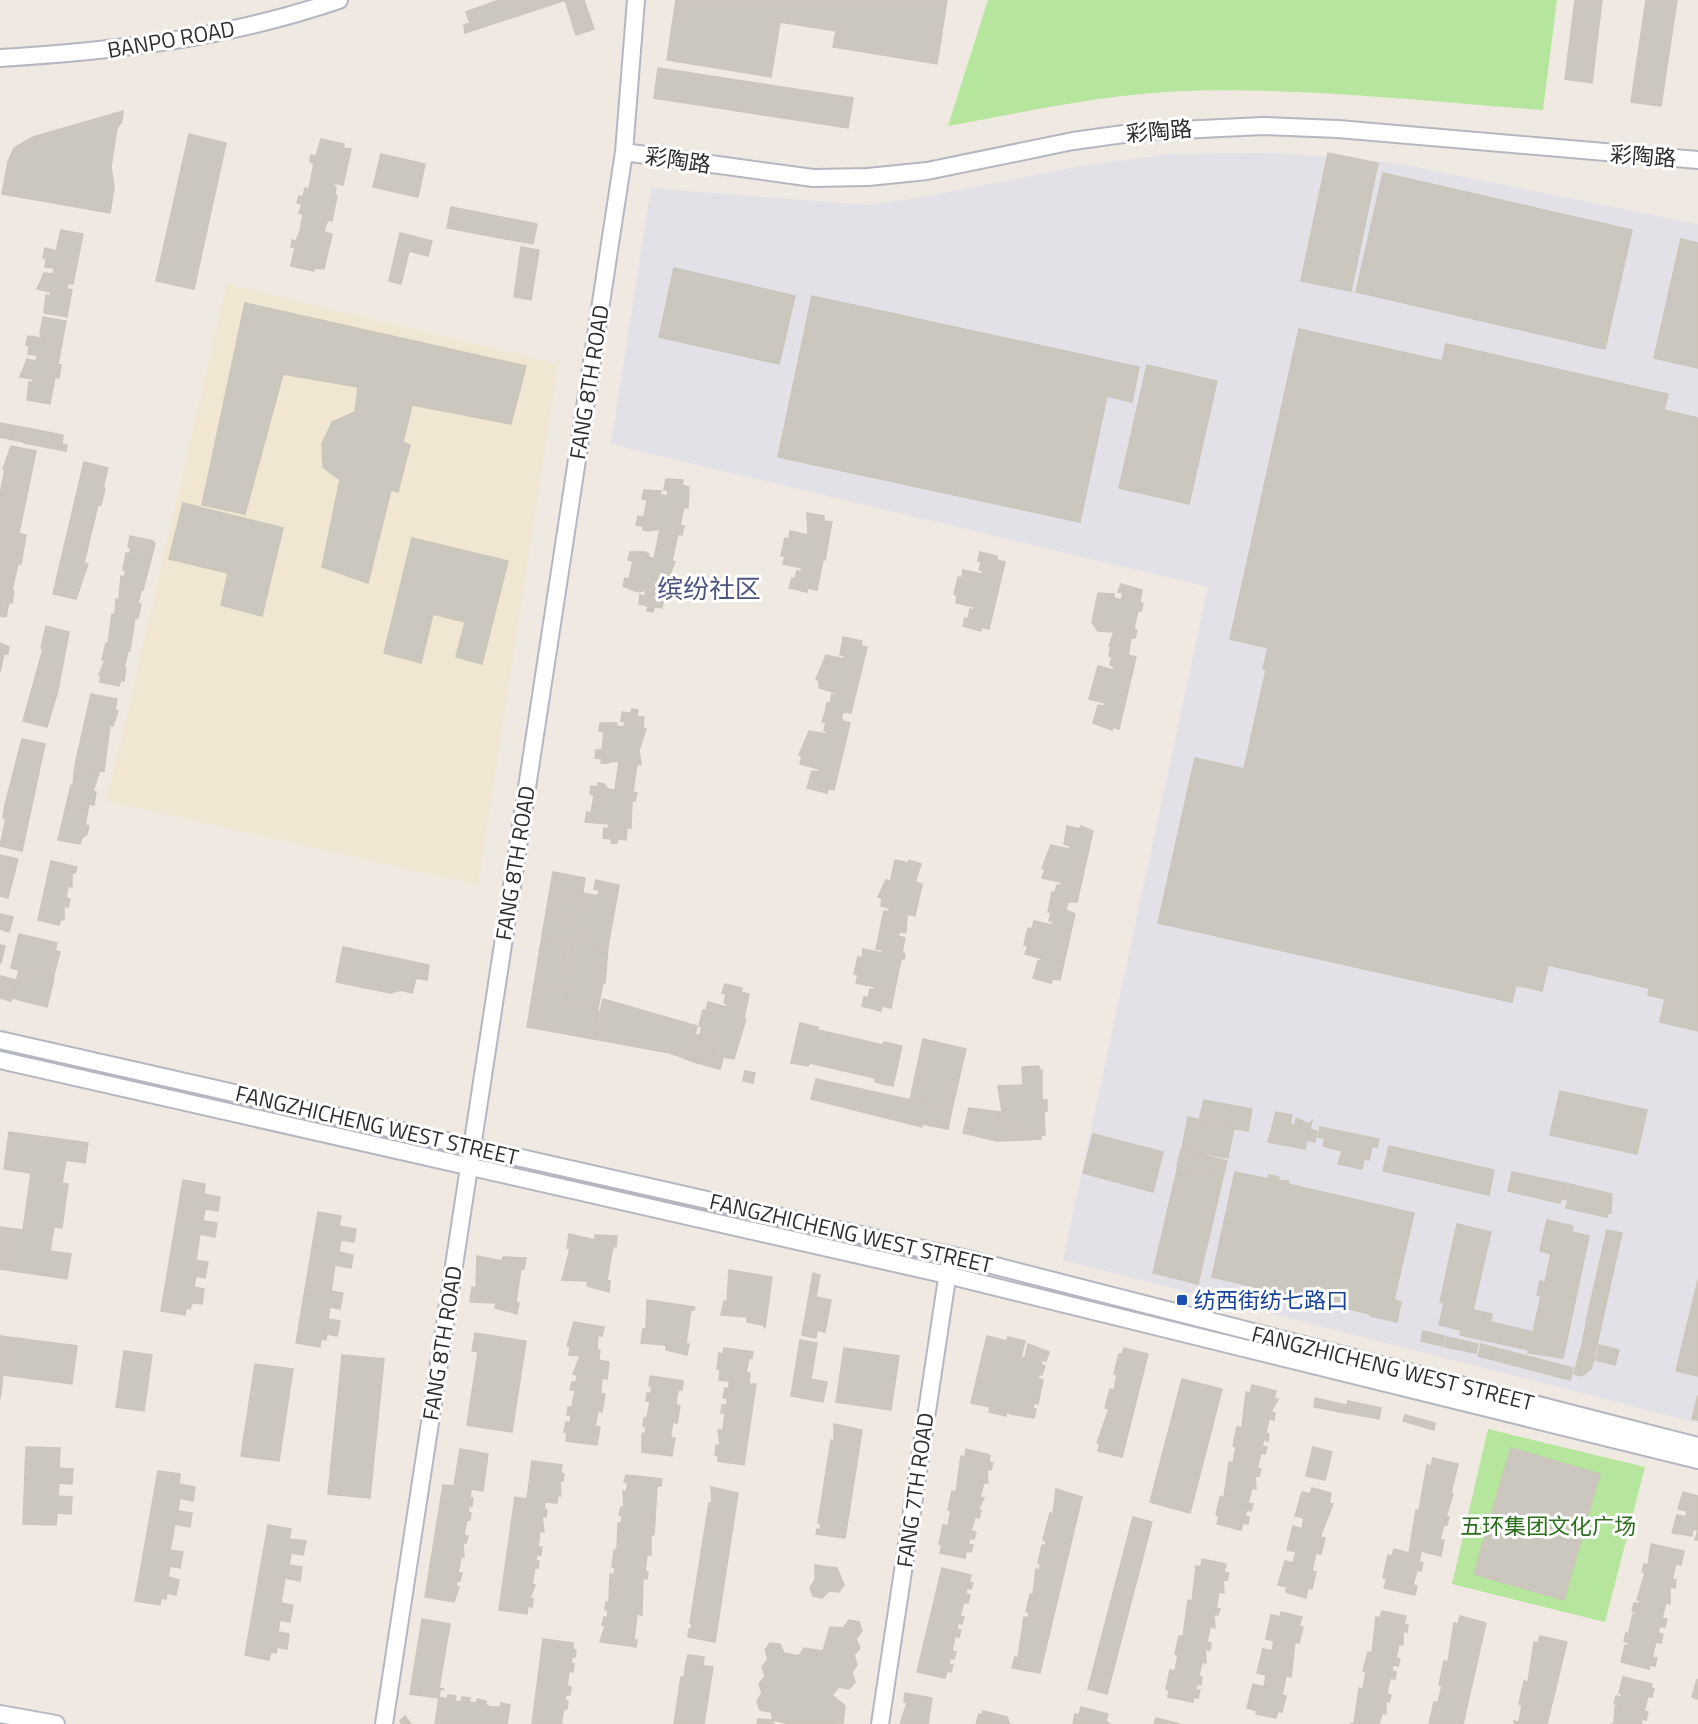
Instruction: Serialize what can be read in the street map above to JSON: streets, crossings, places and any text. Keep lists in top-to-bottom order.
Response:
{
  "streets": {
    "street": [
      "BANPO ROAD",
      "彩陶路",
      "FANG 8TH ROAD",
      "FANGZHICHENG WEST STREET",
      "FANG 7TH ROAD"
    ]
  },
  "crossings": [
    ["彩陶路", "FANG 8TH ROAD"],
    ["FANG 8TH ROAD", "FANGZHICHENG WEST STREET"],
    ["FANGZHICHENG WEST STREET", "FANG 7TH ROAD"]
  ],
  "districts": ["缤纷社区"],
  "parks": ["五环集团文化广场"],
  "places": {
    "transit": ["纺西街纺七路口"]
  }
}
